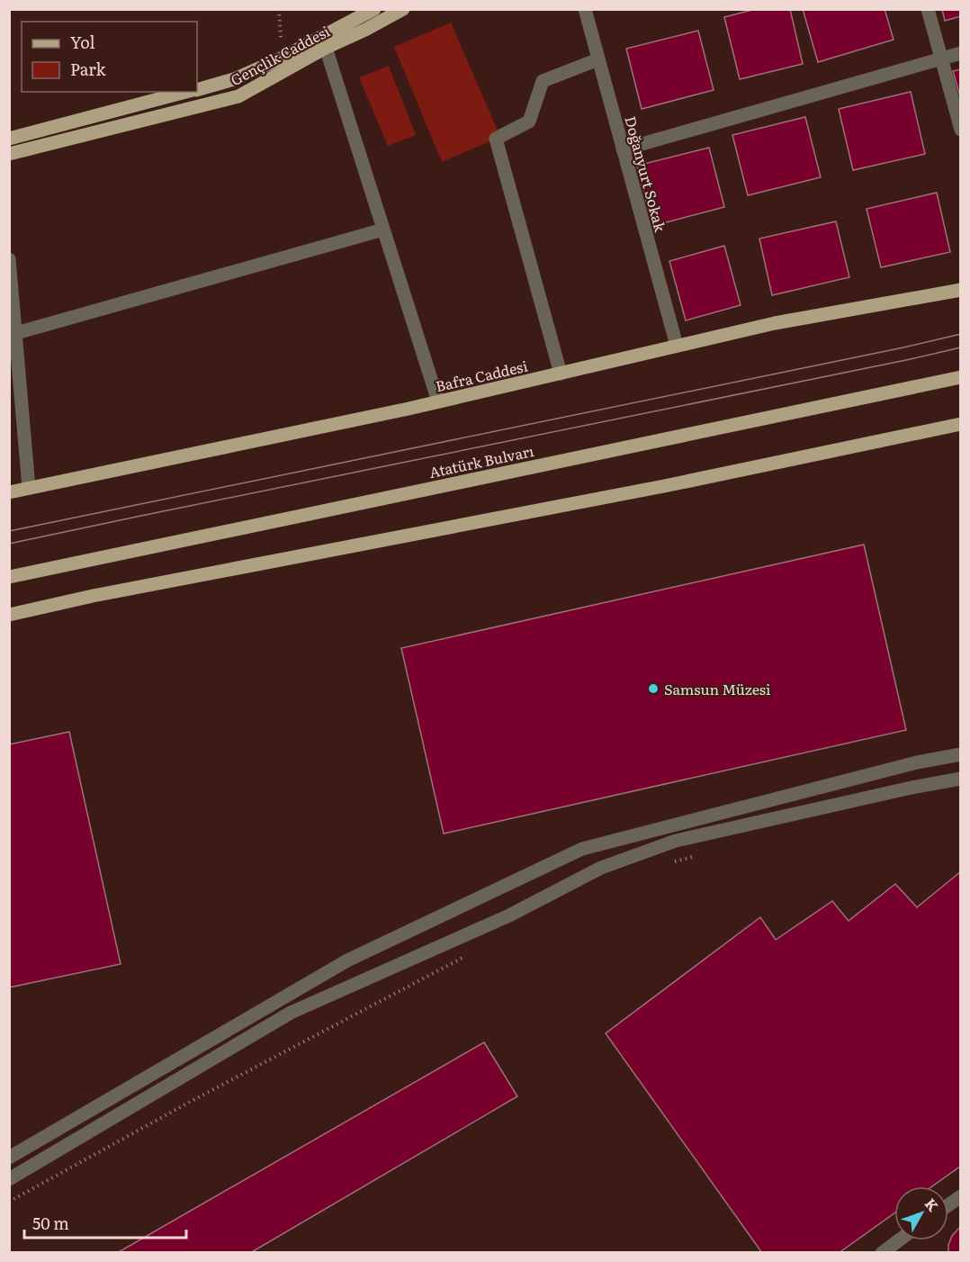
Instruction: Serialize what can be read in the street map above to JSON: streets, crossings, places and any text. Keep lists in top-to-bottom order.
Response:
{
  "streets": {
    "main road": ["Gençlik Caddesi", "Bafra Caddesi", "Atatürk Bulvarı"],
    "street": ["Doğanyurt Sokak"]
  },
  "crossings": [
    ["Doğanyurt Sokak", "Bafra Caddesi"]
  ],
  "places": ["Samsun Müzesi"],
  "legend": ["Yol", "Park"],
  "scale_bar": "50 m",
  "north": "top right"
}
